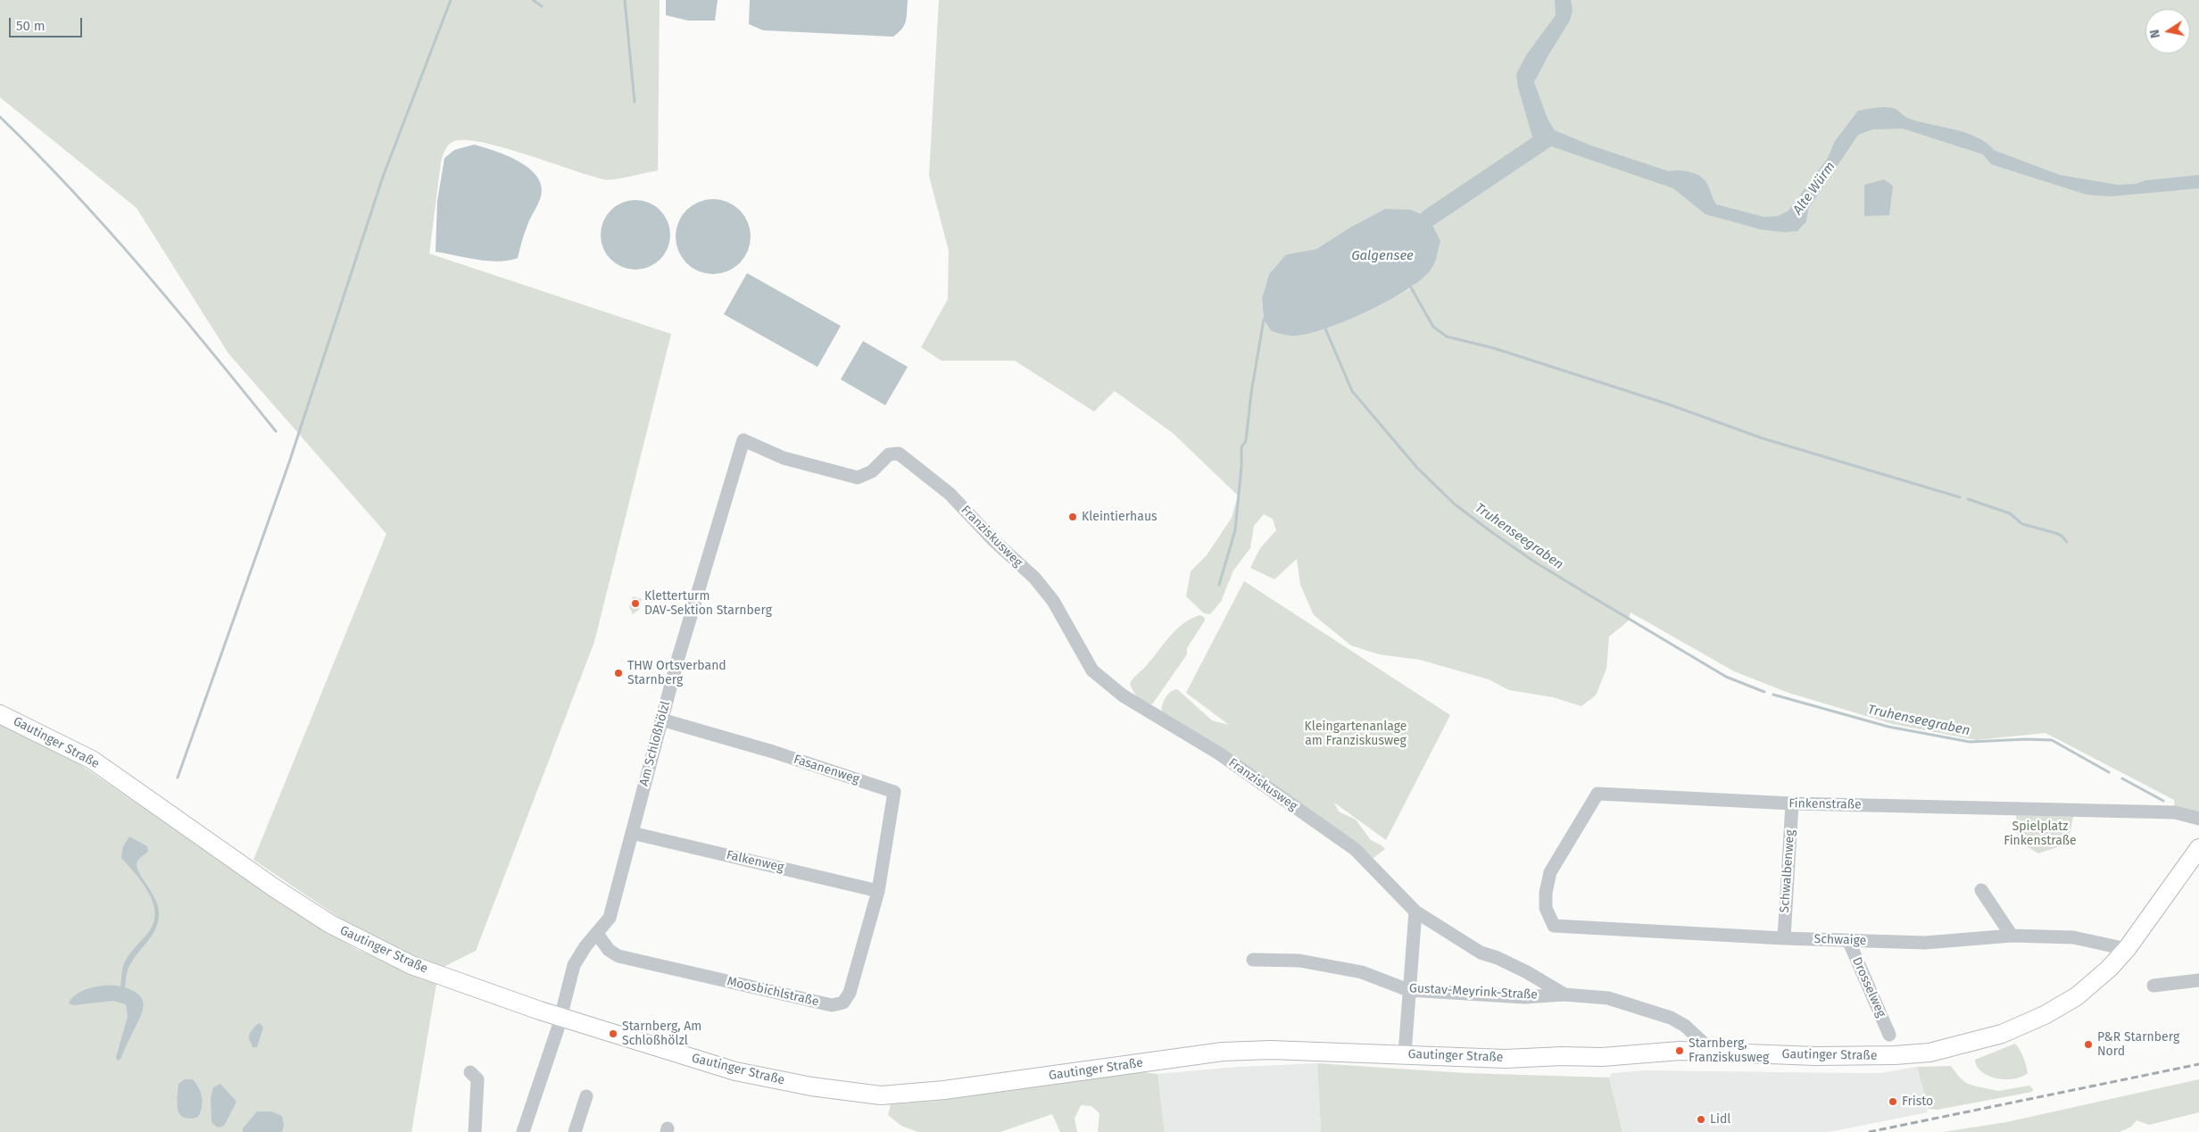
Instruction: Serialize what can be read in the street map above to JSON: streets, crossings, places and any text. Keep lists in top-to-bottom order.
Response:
{
  "streets": {
    "main road": ["Gautinger Straße"],
    "street": [
      "Franziskusweg",
      "Am Schloßhölzl",
      "Fasanenweg",
      "Finkenstraße",
      "Falkenweg",
      "Schwalbenweg",
      "Schwaige",
      "Drosselweg",
      "Moosbichlstraße",
      "Gustav-Meyrink-Straße"
    ]
  },
  "crossings": [
    ["Franziskusweg", "Gautinger Straße"],
    ["Franziskusweg", "Am Schloßhölzl"],
    ["Franziskusweg", "Gustav-Meyrink-Straße"],
    ["Gautinger Straße", "Am Schloßhölzl"],
    ["Gautinger Straße", "Schwaige"],
    ["Am Schloßhölzl", "Fasanenweg"],
    ["Am Schloßhölzl", "Falkenweg"],
    ["Am Schloßhölzl", "Moosbichlstraße"],
    ["Fasanenweg", "Falkenweg"],
    ["Fasanenweg", "Moosbichlstraße"],
    ["Finkenstraße", "Schwalbenweg"],
    ["Finkenstraße", "Schwaige"],
    ["Falkenweg", "Moosbichlstraße"],
    ["Schwalbenweg", "Schwaige"],
    ["Schwaige", "Drosselweg"]
  ],
  "water": ["Alte Würm", "Galgensee", "Truhenseegraben"],
  "parks": ["Kleingartenanlage am Franziskusweg", "Spielplatz Finkenstraße"],
  "places": [
    "Kleintierhaus",
    "Kletterturm DAV-Sektion Starnberg",
    "THW Ortsverband Starnberg",
    "Starnberg, Am Schloßhölzl",
    "P&R Starnberg Nord",
    "Starnberg, Franziskusweg",
    "Fristo",
    "Lidl"
  ],
  "scale_bar": "50 m",
  "north": "left"
}
